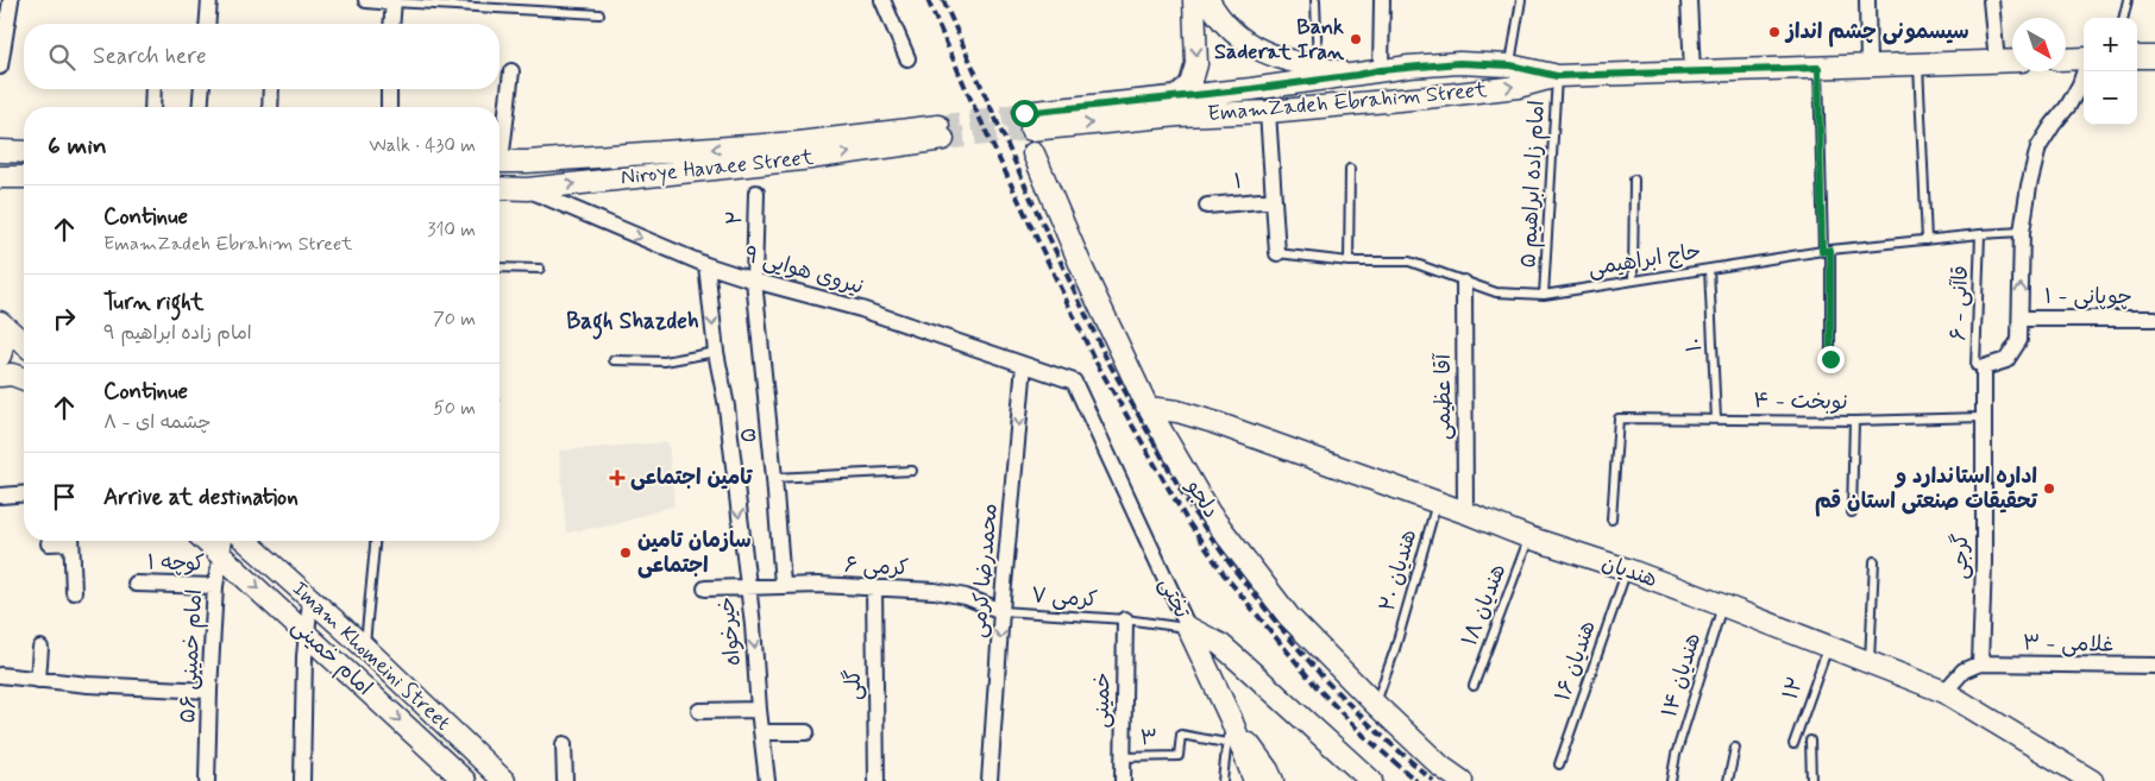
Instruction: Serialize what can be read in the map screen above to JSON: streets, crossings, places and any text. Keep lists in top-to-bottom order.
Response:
{
  "streets": {
    "main road": [
      "EmamZadeh Ebrahim Street",
      "Niroye Havaee Street",
      "دلجو",
      "هندیان",
      "تختی",
      "Imam Khomeini Street",
      "امام خمینی"
    ],
    "street": [
      "۱",
      "۲",
      "نیروی هوایی ۹",
      "۱ - چوپانی",
      "آقا عظیمی",
      "۵",
      "گرجی",
      "کوچه ۱",
      "کرمی ۶",
      "محمدرضا کرمی",
      "خیرخواه",
      "۳ - غلامی",
      "امام خمینی ۵۶",
      "گلی",
      "خمینی"
    ],
    "lane": [
      "امام زاده ابراهیم ۵",
      "حاج ابراهیمی",
      "۶ - قاآنی",
      "۱۰",
      "۴ - نوبخت",
      "هندیان ۲۰",
      "کرمی ۷",
      "هندیان ۱۸",
      "هندیان ۱۶",
      "هندیان ۱۴",
      "۱۲",
      "۳"
    ]
  },
  "crossings": [
    ["EmamZadeh Ebrahim Street", "امام زاده ابراهیم ۵"],
    ["Niroye Havaee Street", "نیروی هوایی ۹"],
    ["امام زاده ابراهیم ۵", "حاج ابراهیمی"],
    ["۲", "نیروی هوایی ۹"],
    ["۲", "۵"],
    ["حاج ابراهیمی", "۶ - قاآنی"],
    ["حاج ابراهیمی", "۱۰"],
    ["حاج ابراهیمی", "آقا عظیمی"],
    ["نیروی هوایی ۹", "۵"],
    ["نیروی هوایی ۹", "محمدرضا کرمی"],
    ["نیروی هوایی ۹", "تختی"],
    ["نیروی هوایی ۹", "خیرخواه"],
    ["۶ - قاآنی", "گرجی"],
    ["۱۰", "۴ - نوبخت"],
    ["آقا عظیمی", "هندیان"],
    ["۴ - نوبخت", "گرجی"],
    ["۵", "کرمی ۶"],
    ["دلجو", "هندیان ۲۰"],
    ["دلجو", "هندیان"],
    ["گرجی", "۳ - غلامی"],
    ["کوچه ۱", "امام خمینی ۵۶"],
    ["کرمی ۶", "محمدرضا کرمی"],
    ["کرمی ۶", "کرمی ۷"],
    ["کرمی ۶", "خیرخواه"],
    ["کرمی ۶", "گلی"],
    ["محمدرضا کرمی", "کرمی ۷"],
    ["هندیان ۲۰", "هندیان"],
    ["هندیان", "هندیان ۱۸"],
    ["هندیان", "هندیان ۱۶"],
    ["هندیان", "هندیان ۱۴"],
    ["هندیان", "۱۲"],
    ["کرمی ۷", "تختی"],
    ["کرمی ۷", "خمینی"],
    ["امام خمینی ۵۶", "امام خمینی"],
    ["خمینی", "۳"]
  ],
  "one_way": ["محمدرضا کرمی", "خیرخواه", "امام خمینی"],
  "districts": ["Bagh Shazdeh"],
  "places": {
    "other": [
      "سیسمونی چشم انداز",
      "Bank Saderat Iran",
      "اداره استاندارد و تحقیقات صنعتی استان قم",
      "سازمان تامین اجتماعی"
    ],
    "health": ["تامین اجتماعی"]
  },
  "north": "bottom right",
  "page": {
    "map_buttons": ["+", "−"],
    "search": "Search here",
    "heading": ["6 min", "Walk · 430 m"],
    "list": [
      ["Continue", "EmamZadeh Ebrahim Street", "310 m"],
      ["Turn right", "امام زاده ابراهيم ۹", "70 m"],
      ["Continue", "۸ - چشمه ای", "50 m"],
      "Arrive at destination"
    ]
  }
}
